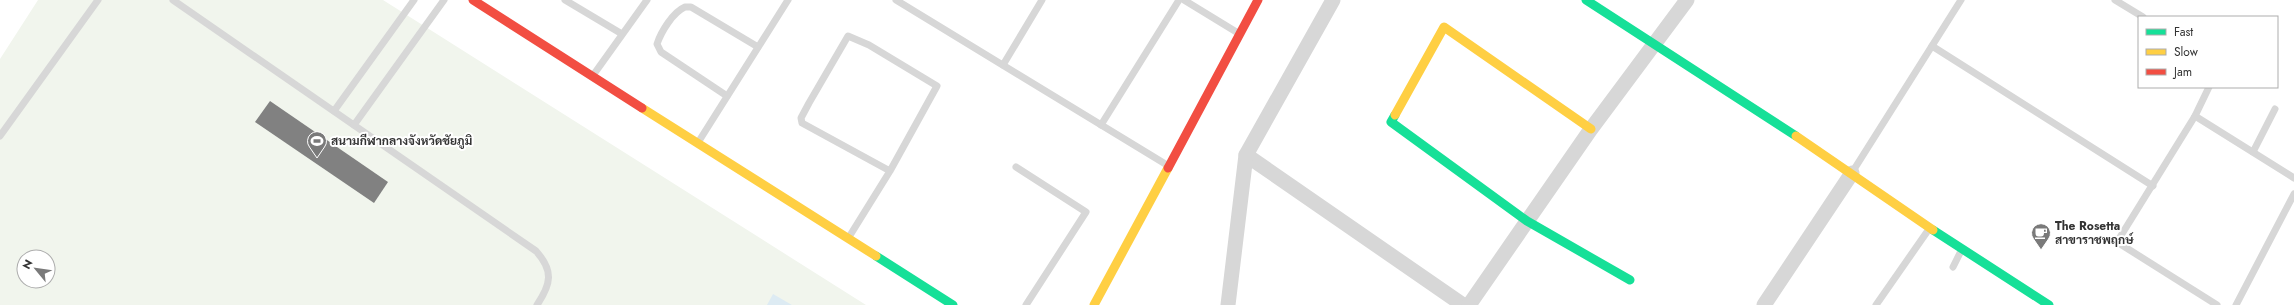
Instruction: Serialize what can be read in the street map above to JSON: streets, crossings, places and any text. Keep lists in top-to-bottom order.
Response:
{
  "places": {
    "sports": ["สนามกีฬากลางจังหวัดชัยภูมิ"],
    "cafe": ["The Rosetta สาขาราชพฤกษ์"]
  },
  "legend": ["Fast", "Slow", "Jam"],
  "north": "top left"
}
